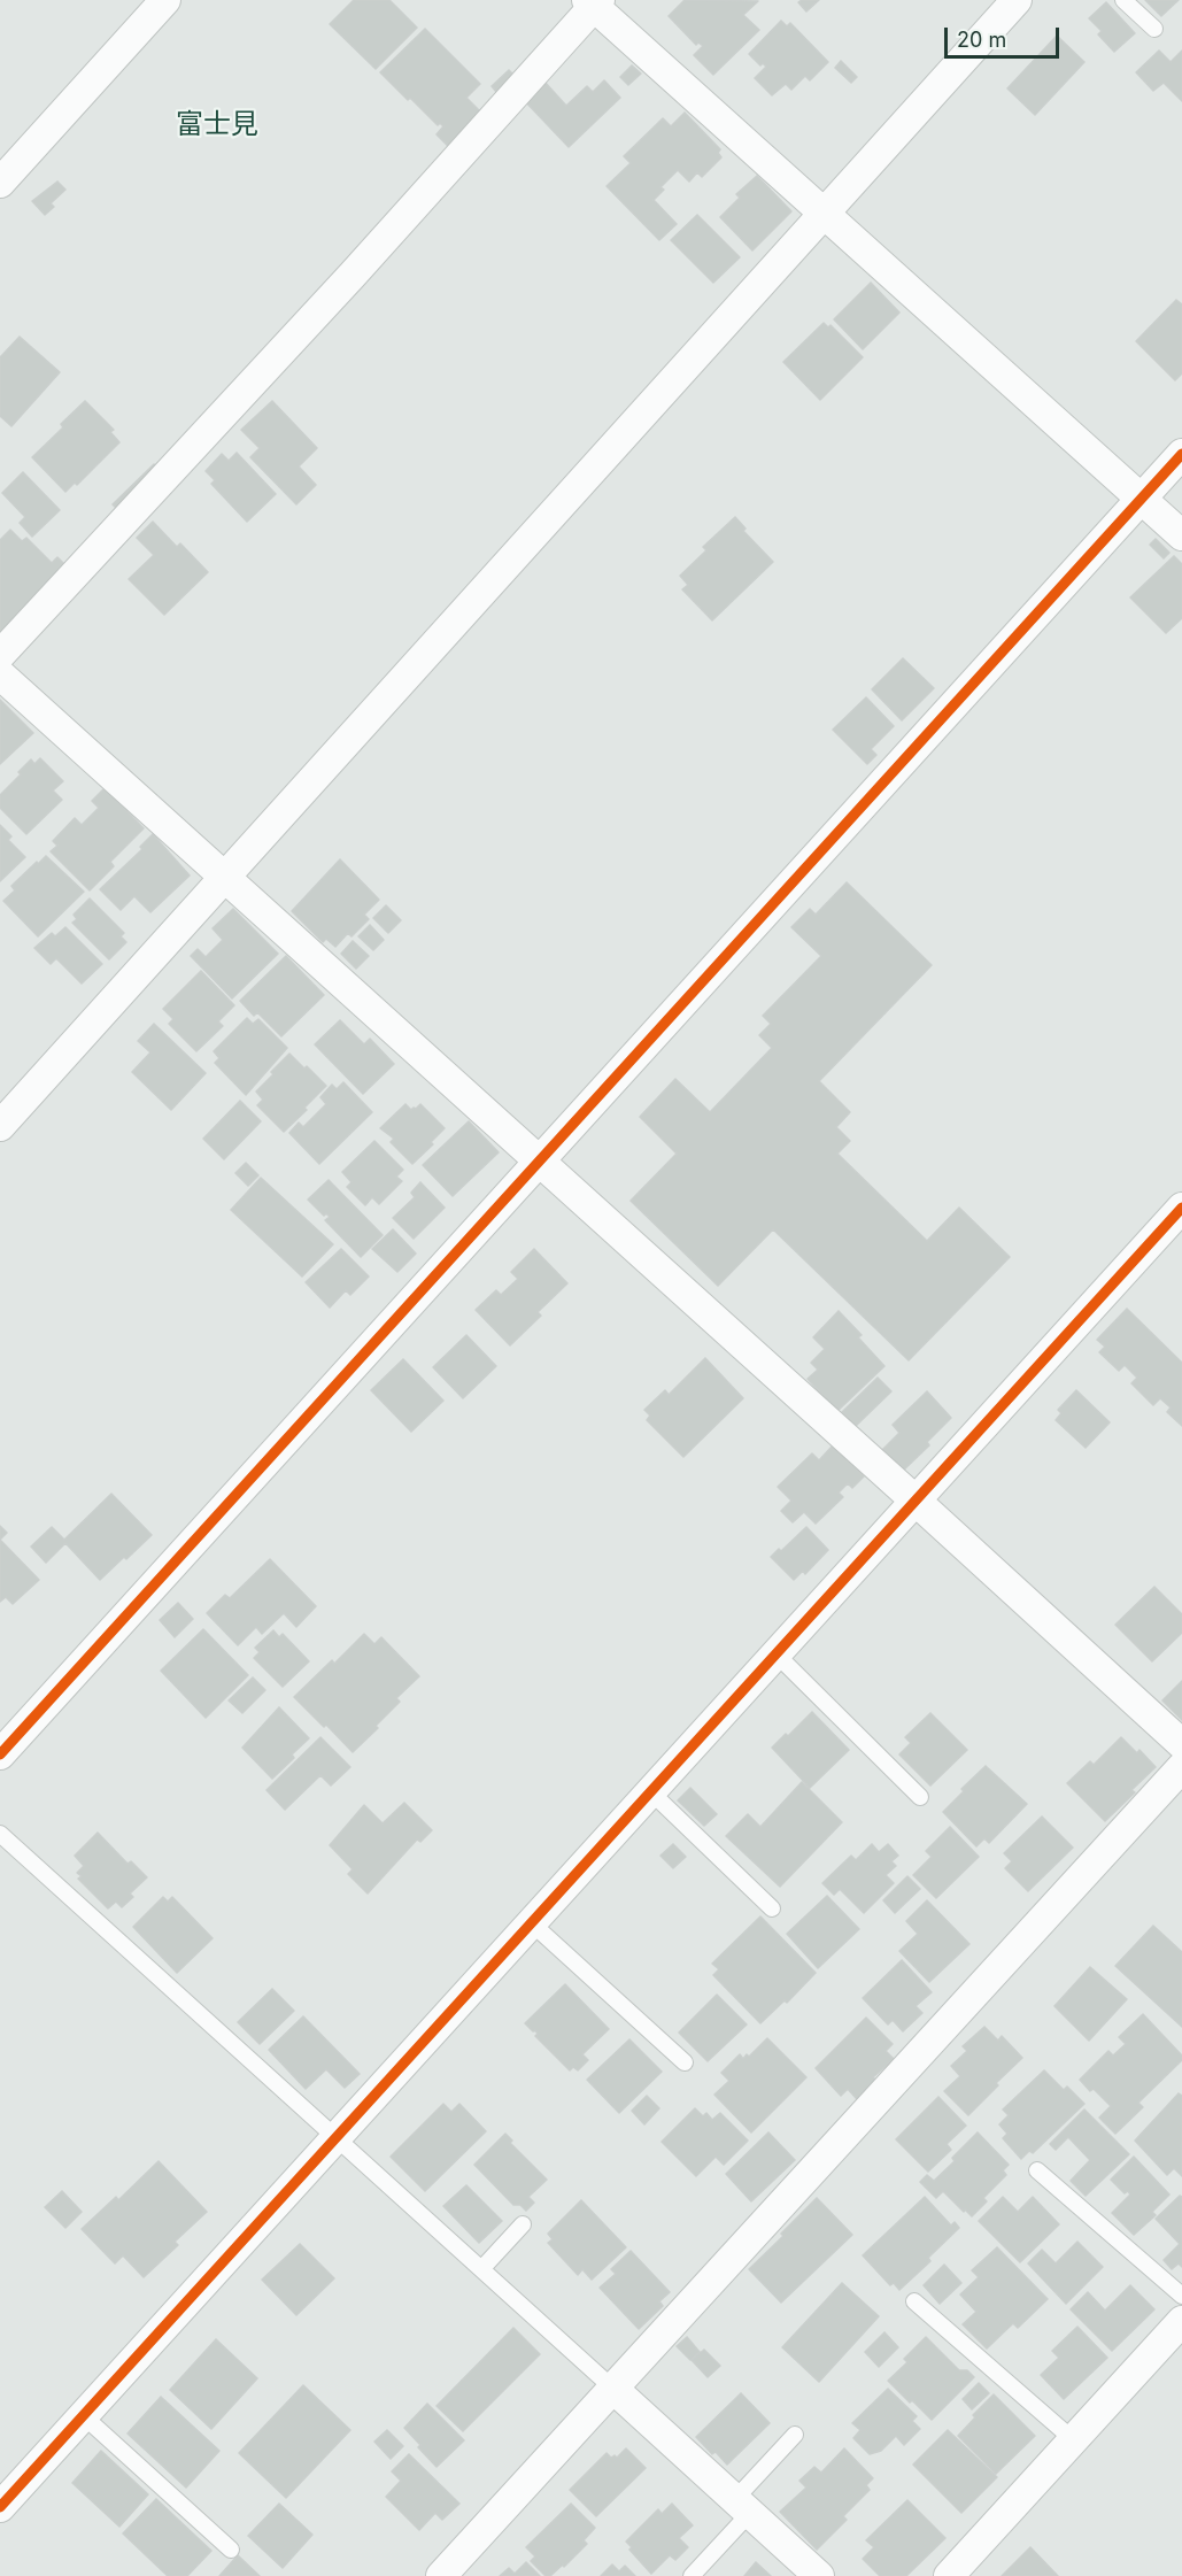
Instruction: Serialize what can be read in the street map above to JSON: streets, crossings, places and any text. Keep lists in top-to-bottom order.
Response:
{
  "districts": ["富士見"],
  "scale_bar": "20 m"
}
